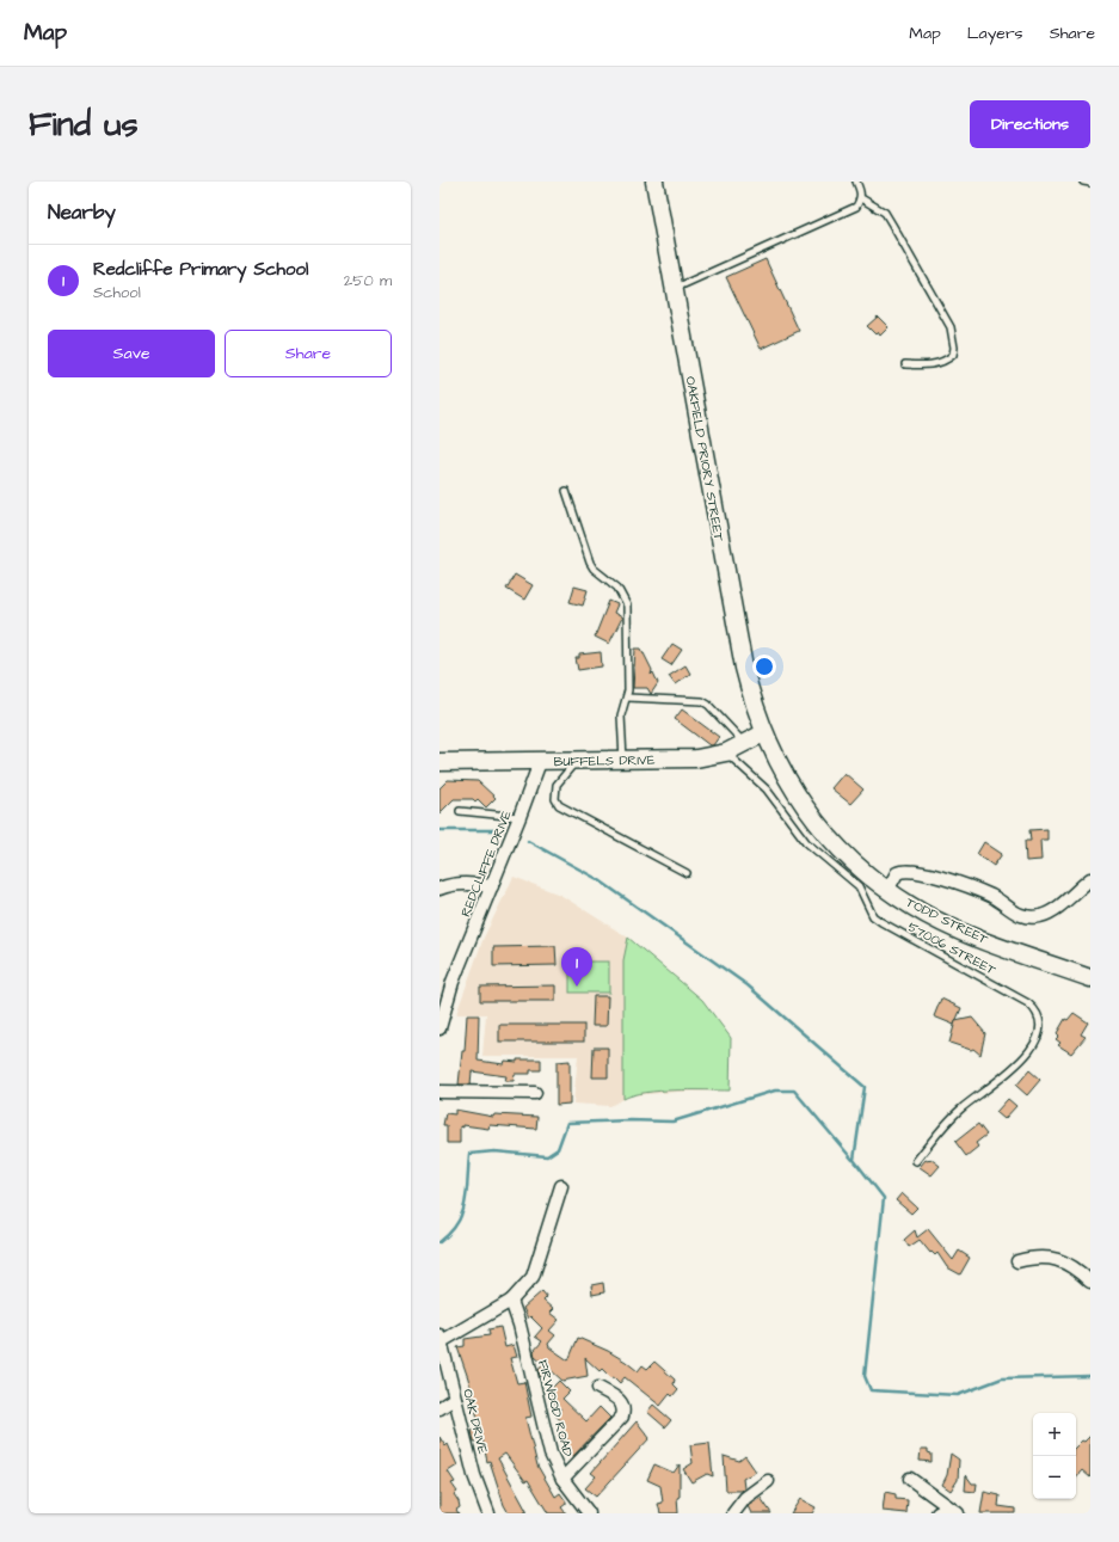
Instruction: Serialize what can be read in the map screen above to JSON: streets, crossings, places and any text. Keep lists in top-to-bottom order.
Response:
{
  "streets": {
    "street": [
      "OAKFIELD PRIORY STREET",
      "BUFFELS DRIVE",
      "REDCLIFFE DRIVE",
      "TODD STREET",
      "FIRWOOD ROAD",
      "OAK DRIVE"
    ],
    "lane": ["57006 STREET"]
  },
  "crossings": [
    ["OAKFIELD PRIORY STREET", "BUFFELS DRIVE"],
    ["OAKFIELD PRIORY STREET", "TODD STREET"],
    ["BUFFELS DRIVE", "REDCLIFFE DRIVE"],
    ["BUFFELS DRIVE", "TODD STREET"],
    ["BUFFELS DRIVE", "57006 STREET"]
  ],
  "page": {
    "header": "Map",
    "nav": ["Map", "Layers", "Share"],
    "buttons": [
      "Directions",
      ["Save", "Share"]
    ],
    "title": "Find us",
    "heading": "Nearby",
    "list": [
      {
        "mark": "1",
        "name": "Redcliffe Primary School",
        "note": "School",
        "value": "250 m"
      }
    ],
    "pins": "1",
    "map_buttons": ["+", "−"]
  }
}
